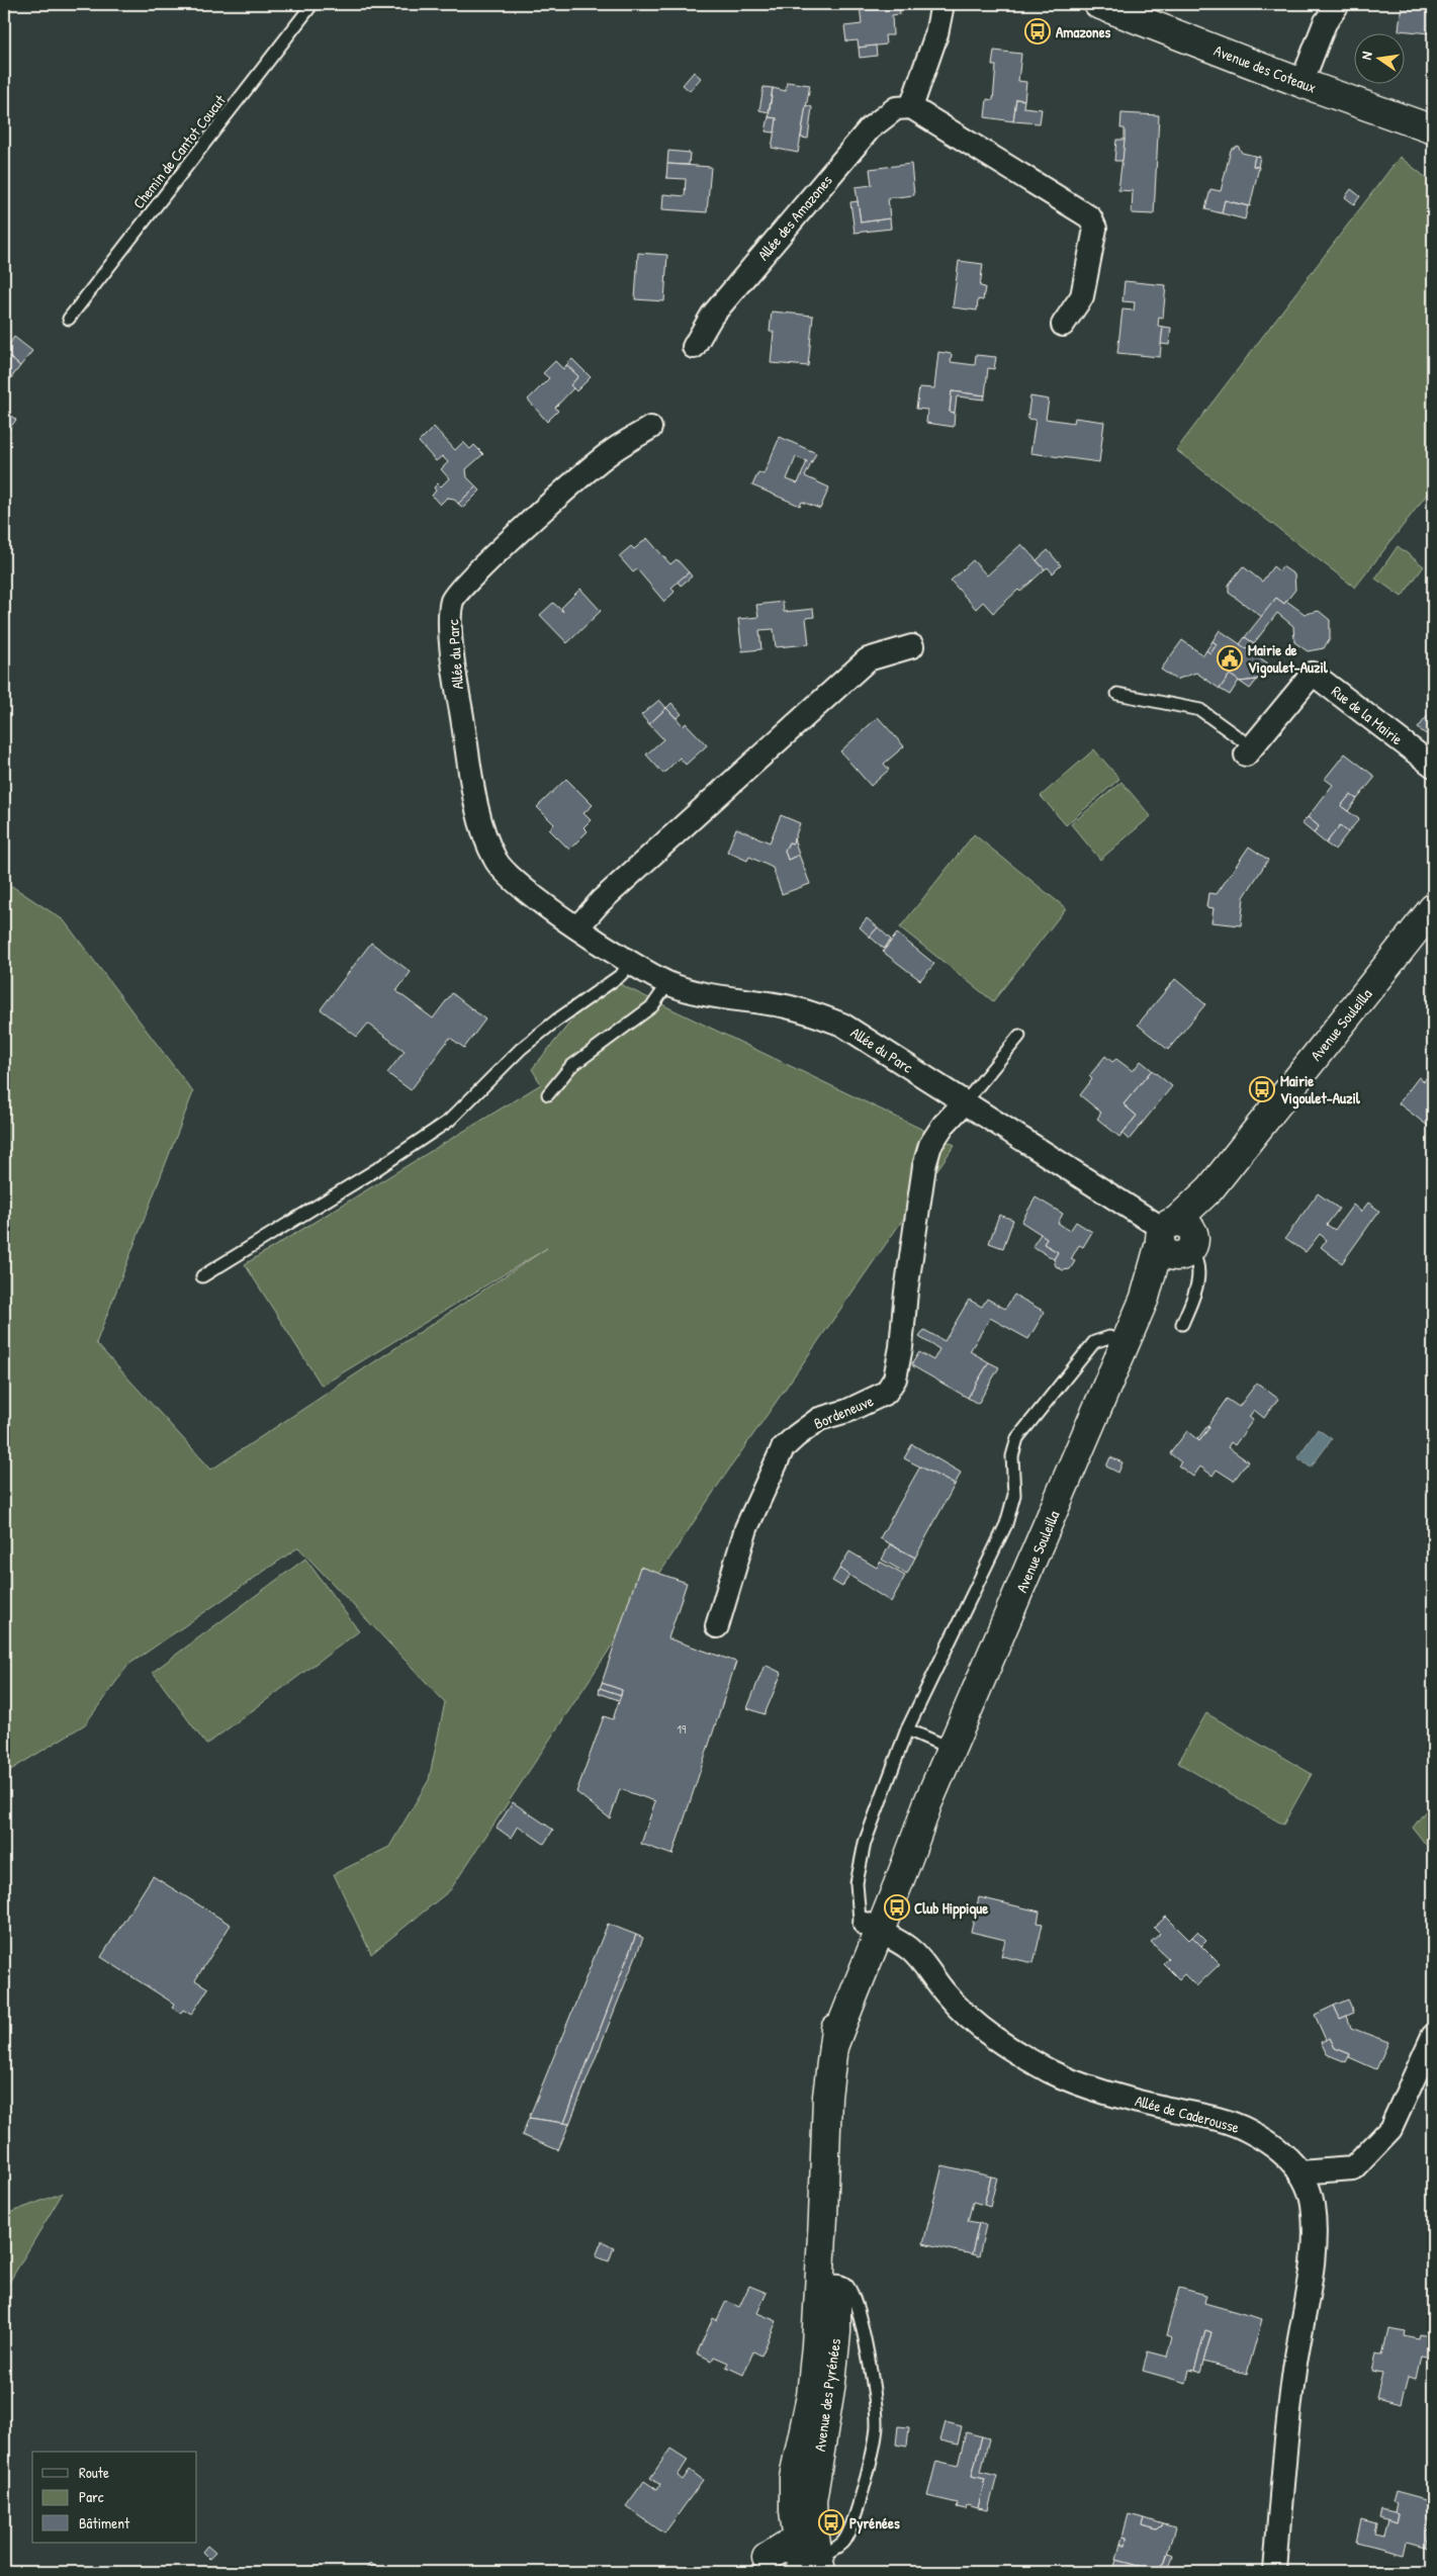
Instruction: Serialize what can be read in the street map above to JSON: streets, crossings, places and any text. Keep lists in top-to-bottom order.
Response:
{
  "streets": {
    "street": [
      "Avenue des Coteaux",
      "Allée des Amazones",
      "Allée du Parc",
      "Rue de la Mairie",
      "Avenue Souleilla",
      "Bordeneuve",
      "Allée de Caderousse",
      "Avenue des Pyrénées"
    ],
    "lane": ["Chemin de Cantot Coucut"]
  },
  "crossings": [
    ["Allée du Parc", "Avenue Souleilla"],
    ["Allée du Parc", "Bordeneuve"],
    ["Avenue Souleilla", "Allée de Caderousse"],
    ["Avenue Souleilla", "Avenue des Pyrénées"],
    ["Allée de Caderousse", "Avenue des Pyrénées"]
  ],
  "places": {
    "bus stop": [
      "Amazones",
      "Mairie Vigoulet-Auzil",
      "Club Hippique",
      "Pyrénées"
    ],
    "public building": ["Mairie de Vigoulet-Auzil"]
  },
  "house_numbers": ["19"],
  "legend": ["Route", "Parc", "Bâtiment"],
  "north": "left"
}
